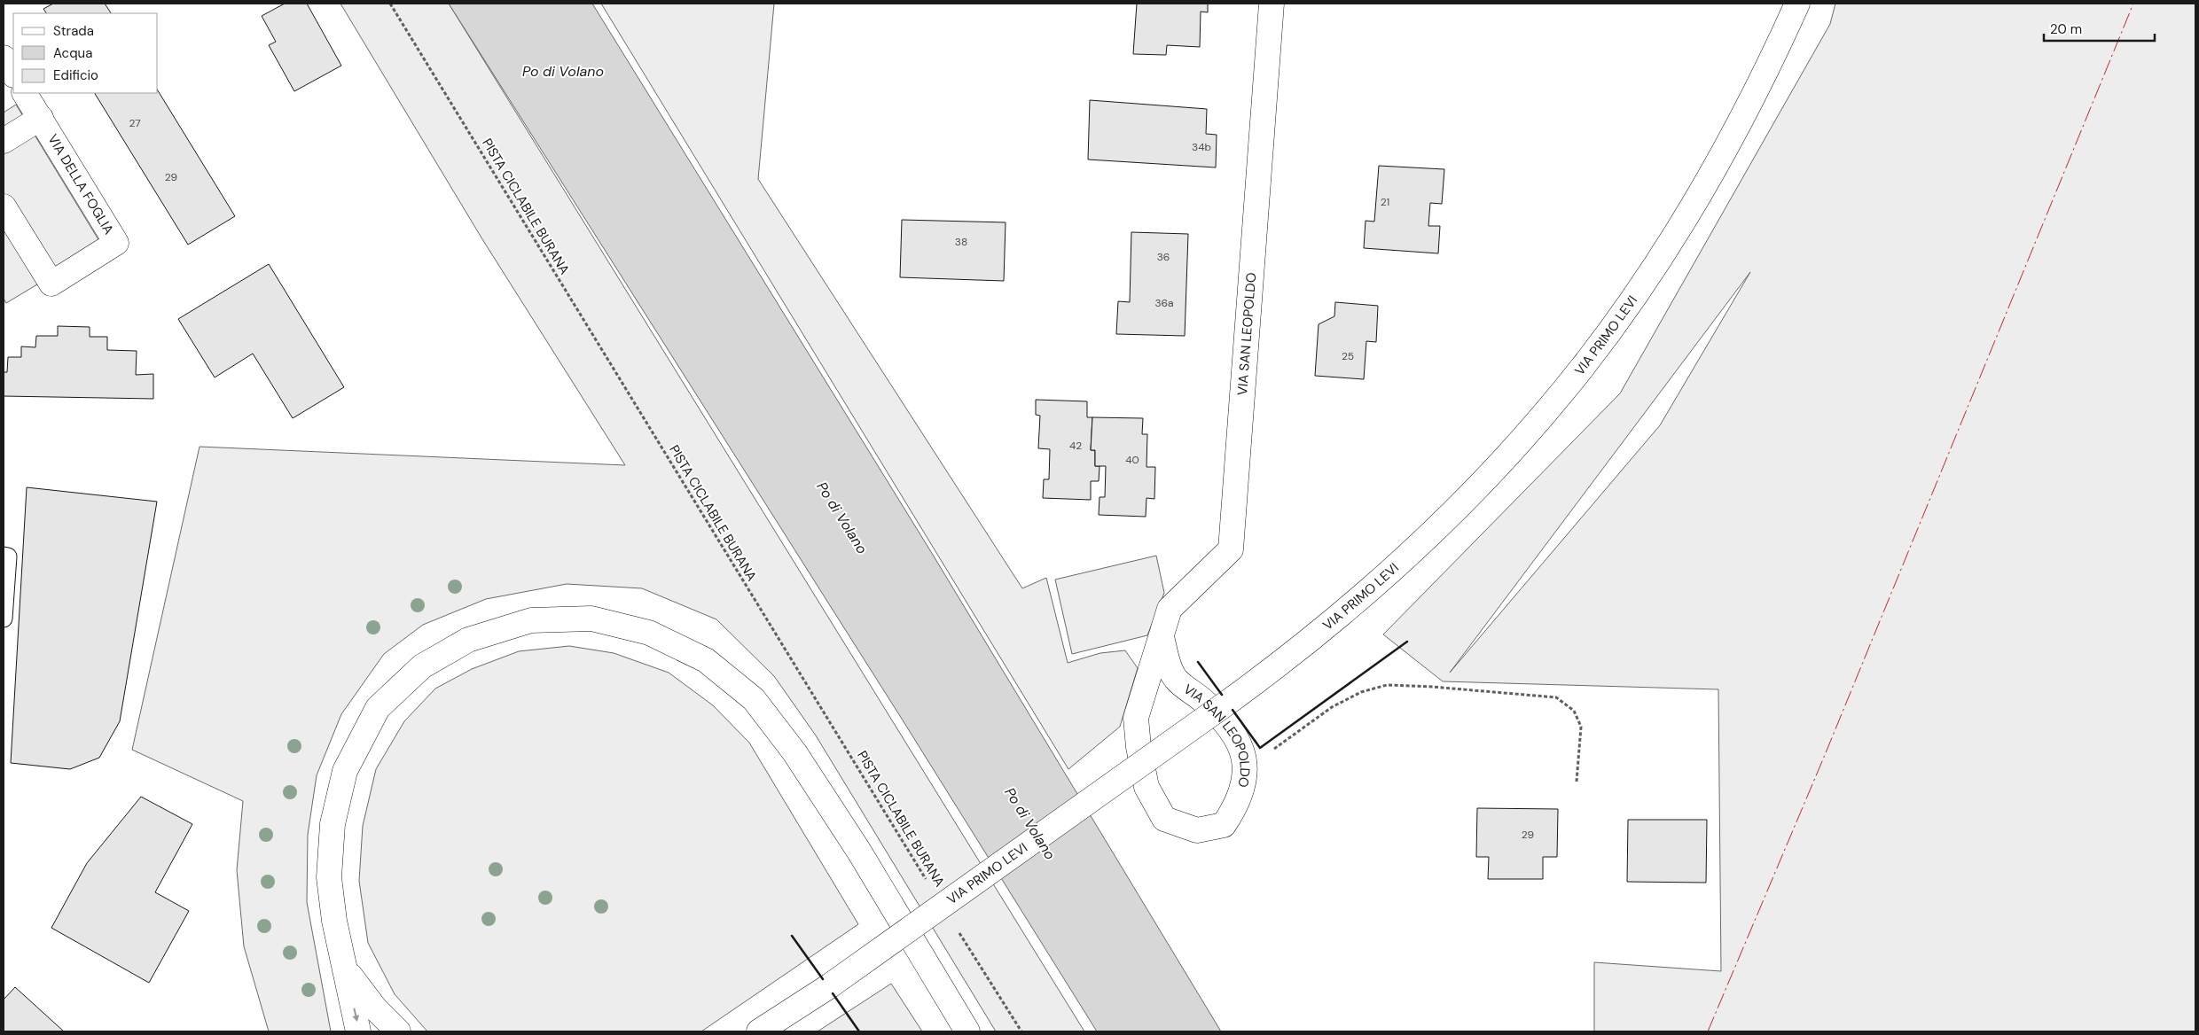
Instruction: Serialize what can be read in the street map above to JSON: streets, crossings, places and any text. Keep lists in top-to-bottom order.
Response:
{
  "streets": {
    "main road": ["VIA DELLA FOGLIA", "VIA SAN LEOPOLDO", "VIA PRIMO LEVI"],
    "path": ["PISTA CICLABILE BURANA"]
  },
  "water": ["Po di Volano"],
  "house_numbers": [
    "27",
    "34b",
    "29",
    "21",
    "38",
    "36",
    "36a",
    "25",
    "42",
    "40",
    "29"
  ],
  "legend": ["Strada", "Acqua", "Edificio"],
  "scale_bar": "20 m"
}
